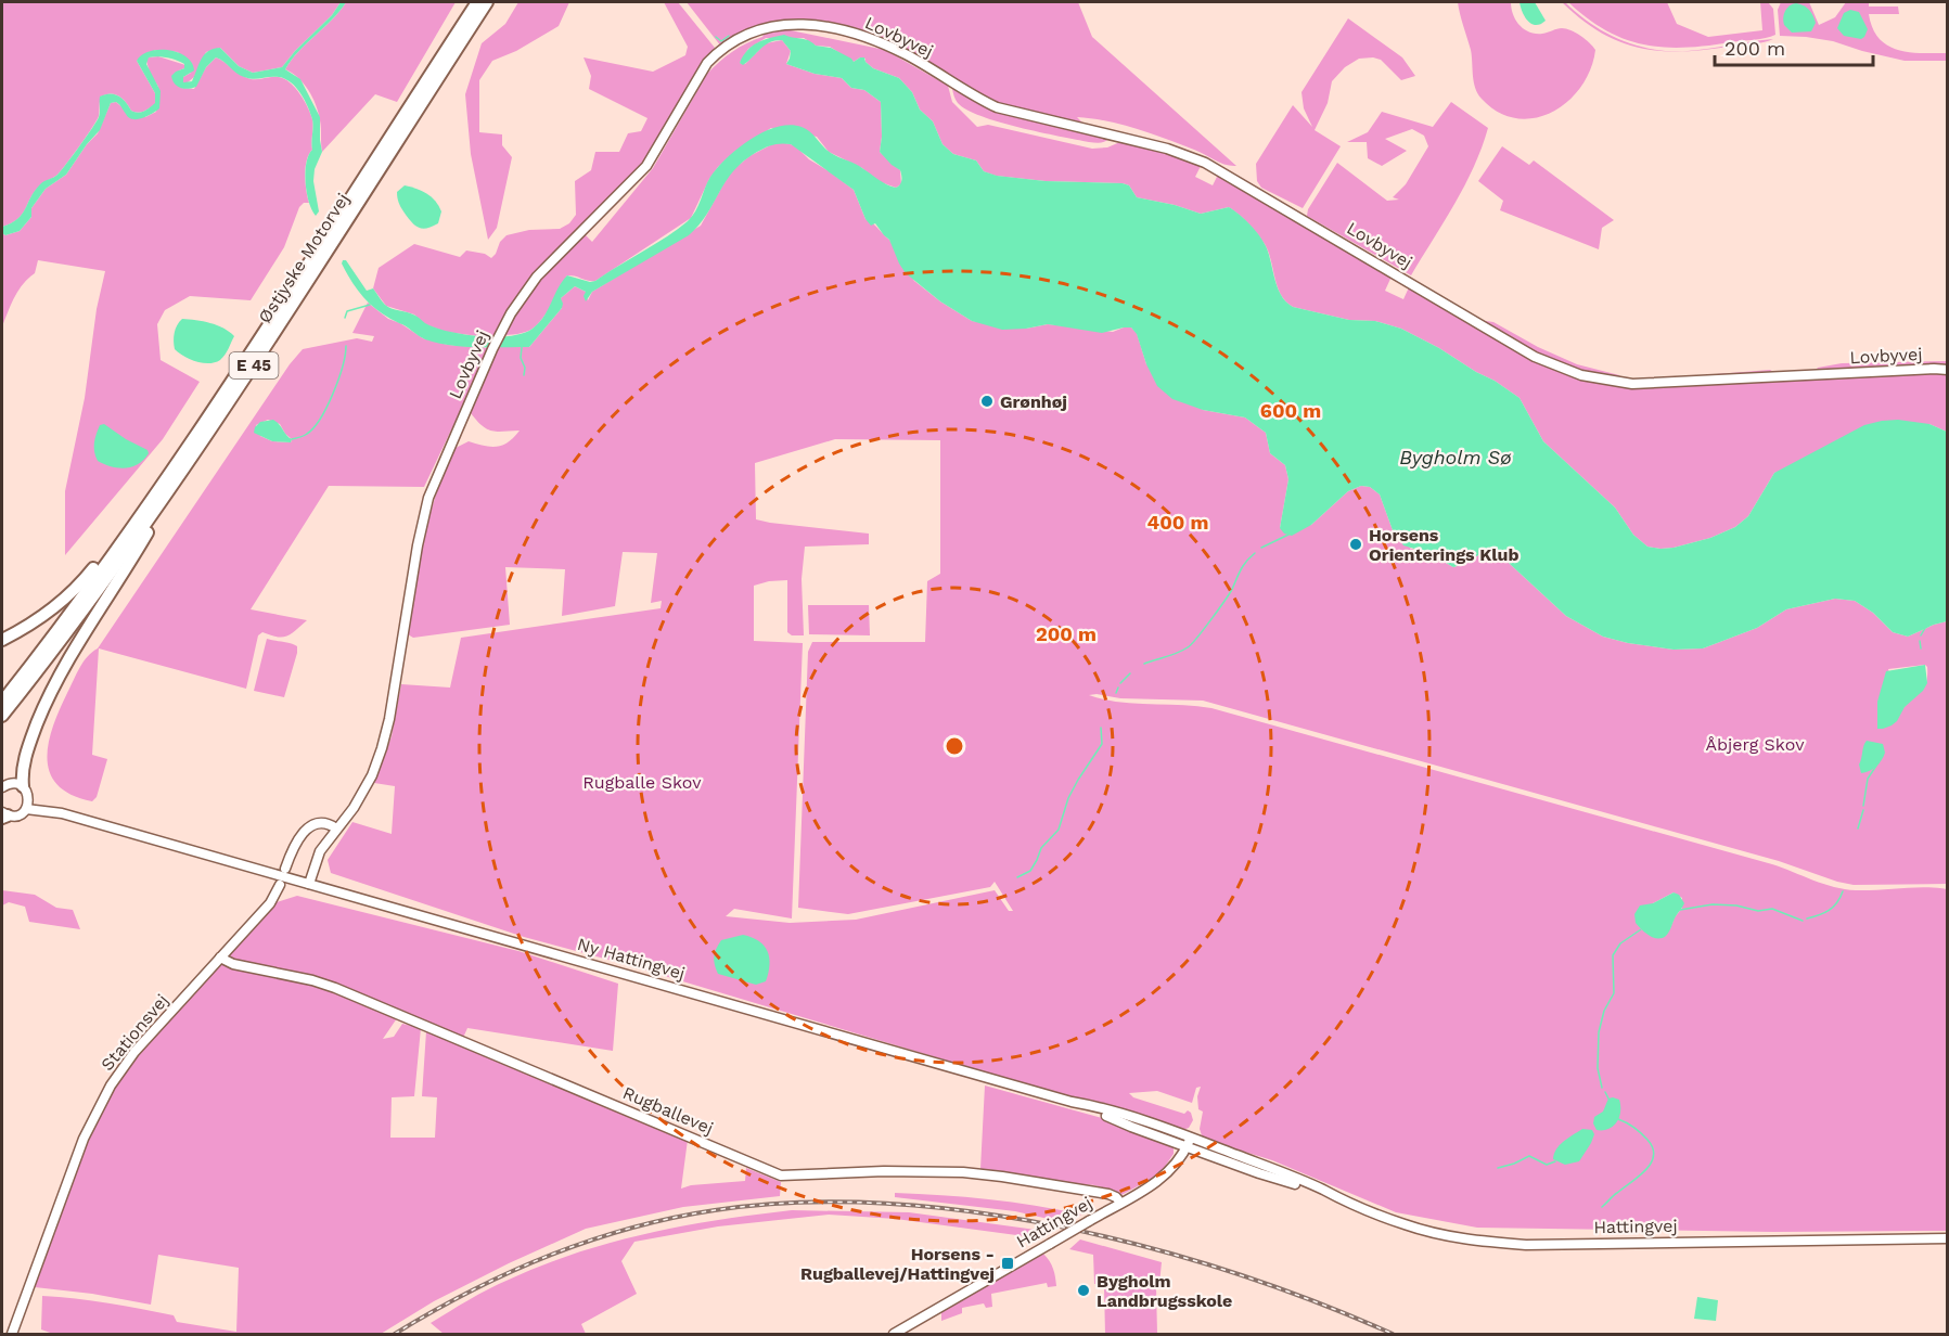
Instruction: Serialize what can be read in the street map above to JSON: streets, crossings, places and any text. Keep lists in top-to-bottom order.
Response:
{
  "streets": {
    "highway": ["Østjyske Motorvej", "E 45"],
    "street": [
      "Lovbyvej",
      "Ny Hattingvej",
      "Stationsvej",
      "Rugballevej",
      "Hattingvej"
    ]
  },
  "crossings": [
    ["Lovbyvej", "Ny Hattingvej"],
    ["Ny Hattingvej", "Hattingvej"],
    ["Stationsvej", "Rugballevej"],
    ["Rugballevej", "Hattingvej"]
  ],
  "water": ["Bygholm Sø"],
  "parks": ["Åbjerg Skov", "Rugballe Skov"],
  "places": {
    "other": ["Grønhøj", "Horsens Orienterings Klub", "Bygholm Landbrugsskole"],
    "transit": ["Horsens - Rugballevej/Hattingvej"]
  },
  "scale_bar": "200 m",
  "rings": ["600 m", "400 m", "200 m"]
}
